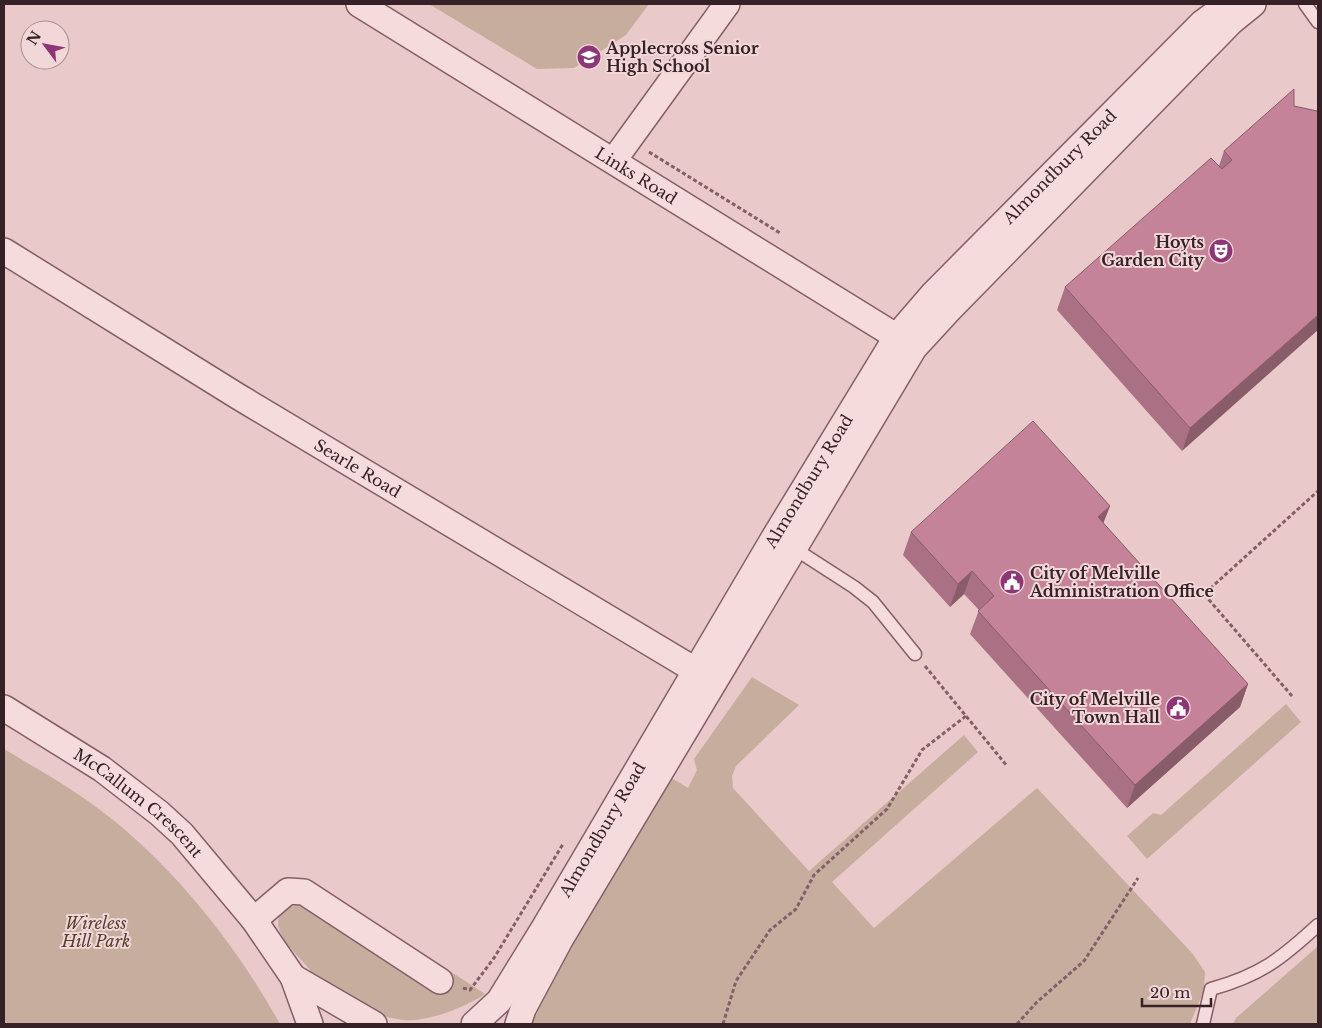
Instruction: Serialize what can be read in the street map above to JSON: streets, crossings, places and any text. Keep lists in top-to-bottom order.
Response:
{
  "streets": {
    "street": [
      "Almondbury Road",
      "Links Road",
      "Searle Road",
      "McCallum Crescent"
    ]
  },
  "crossings": [
    ["Almondbury Road", "Links Road"],
    ["Almondbury Road", "Searle Road"]
  ],
  "parks": ["Wireless Hill Park"],
  "places": {
    "school or university": ["Applecross Senior High School"],
    "theatre": ["Hoyts Garden City"],
    "public building": ["City of Melville Administration Office", "City of Melville Town Hall"]
  },
  "scale_bar": "20 m",
  "north": "top left"
}
